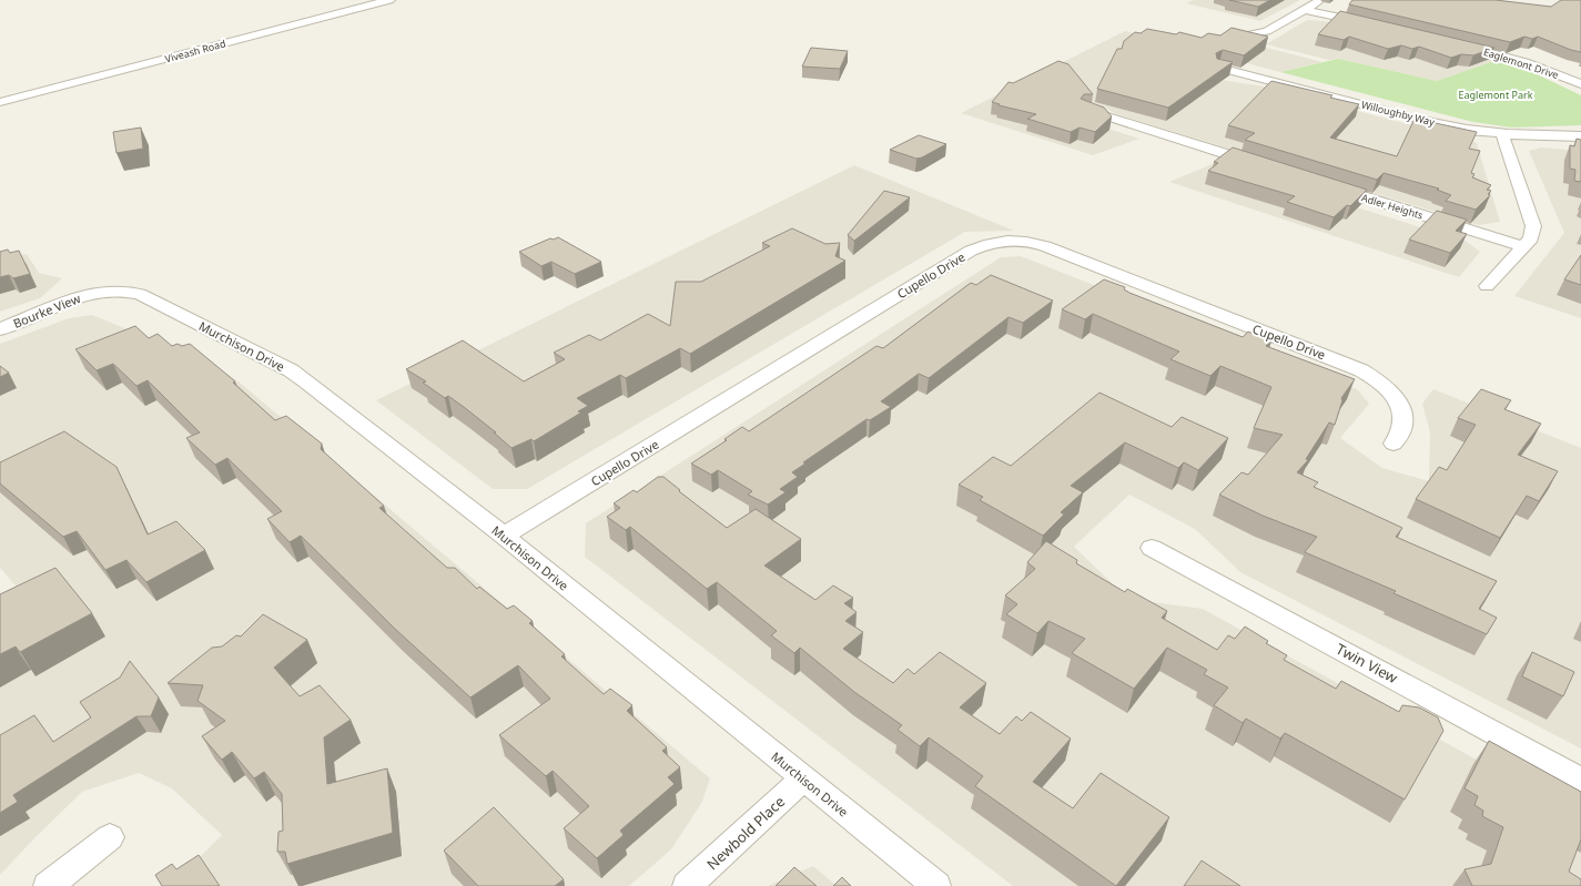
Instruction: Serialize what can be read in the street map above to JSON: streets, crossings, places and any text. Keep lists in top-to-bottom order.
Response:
{
  "streets": {
    "street": [
      "Viveash Road",
      "Eaglemont Drive",
      "Willoughby Way",
      "Adler Heights",
      "Cupello Drive",
      "Bourke View",
      "Murchison Drive",
      "Twin View",
      "Newbold Place"
    ]
  },
  "crossings": [
    ["Cupello Drive", "Murchison Drive"],
    ["Bourke View", "Murchison Drive"],
    ["Murchison Drive", "Newbold Place"]
  ],
  "parks": ["Eaglemont Park"]
}
